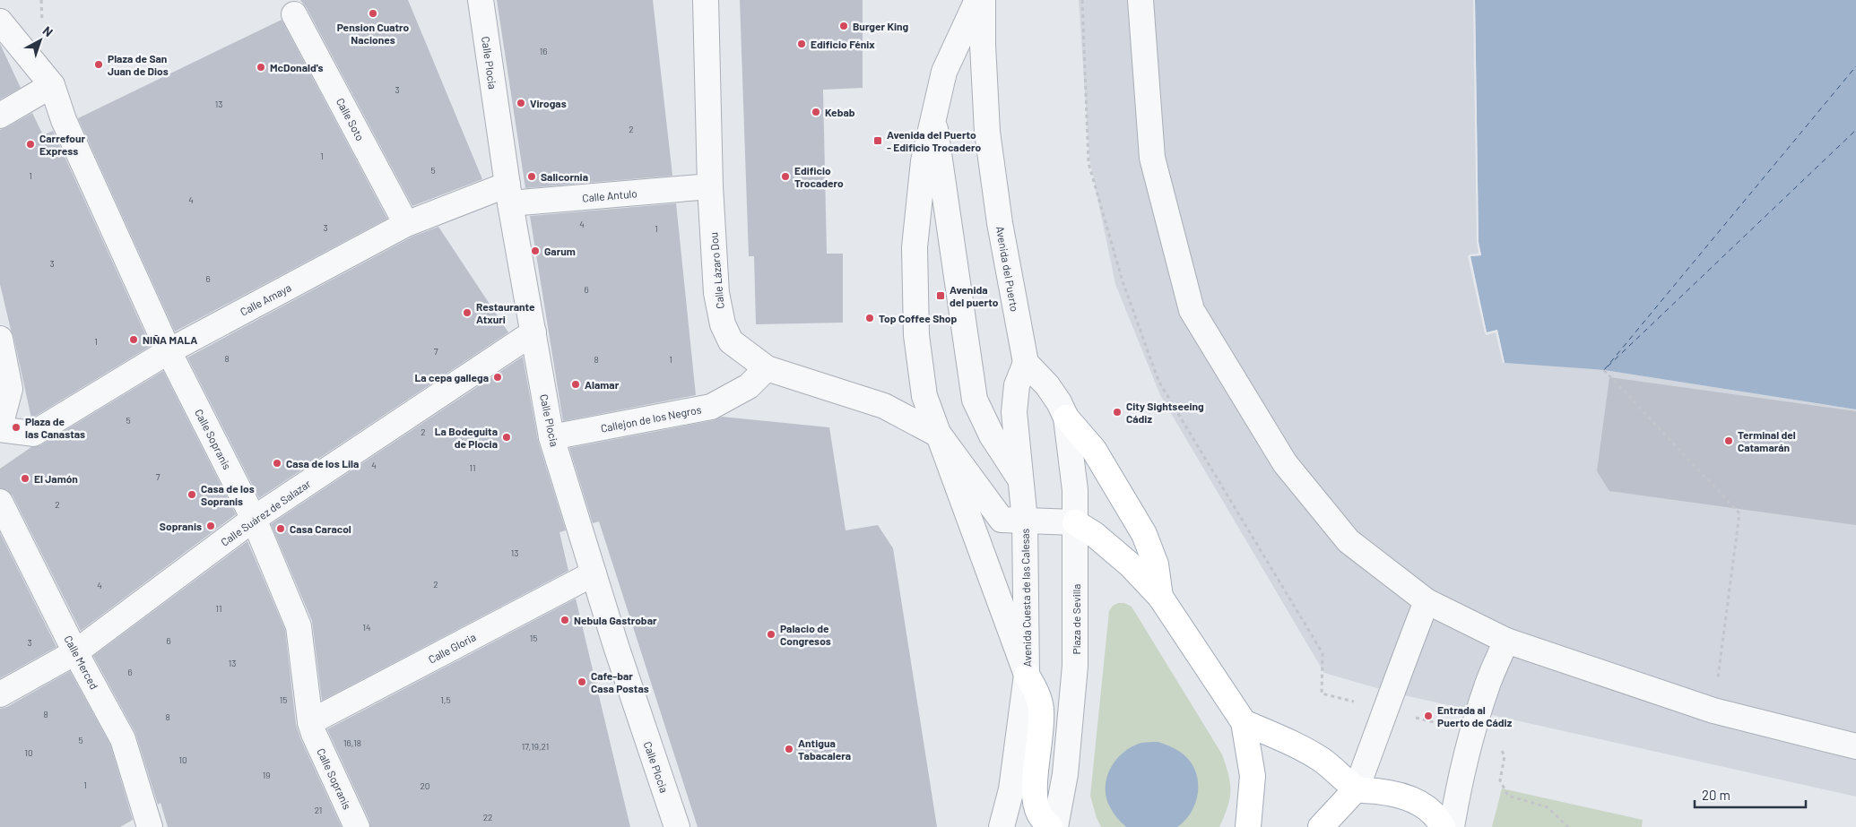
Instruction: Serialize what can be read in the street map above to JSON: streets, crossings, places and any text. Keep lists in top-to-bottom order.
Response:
{
  "streets": {
    "main road": ["Avenida Cuesta de las Calesas"],
    "street": [
      "Calle Plocia",
      "Calle Soto",
      "Calle Antulo",
      "Avenida del Puerto",
      "Calle Lázaro Dou",
      "Calle Amaya",
      "Callejon de los Negros",
      "Calle Sopranis",
      "Calle Suárez de Salazar",
      "Plaza de Sevilla",
      "Calle Gloria",
      "Calle Merced"
    ]
  },
  "crossings": [
    ["Calle Plocia", "Calle Antulo"],
    ["Calle Plocia", "Calle Amaya"],
    ["Calle Plocia", "Callejon de los Negros"],
    ["Calle Plocia", "Calle Suárez de Salazar"],
    ["Calle Plocia", "Calle Gloria"],
    ["Calle Soto", "Calle Amaya"],
    ["Calle Antulo", "Calle Lázaro Dou"],
    ["Calle Antulo", "Calle Amaya"],
    ["Avenida del Puerto", "Avenida Cuesta de las Calesas"],
    ["Calle Lázaro Dou", "Callejon de los Negros"],
    ["Calle Lázaro Dou", "Avenida Cuesta de las Calesas"],
    ["Calle Amaya", "Calle Sopranis"],
    ["Calle Sopranis", "Calle Suárez de Salazar"],
    ["Calle Sopranis", "Calle Gloria"],
    ["Calle Suárez de Salazar", "Calle Merced"],
    ["Avenida Cuesta de las Calesas", "Plaza de Sevilla"]
  ],
  "places": {
    "other": [
      "Pension Cuatro Naciones",
      "Burger King",
      "Edificio Fénix",
      "Plaza de San Juan de Dios",
      "McDonald's",
      "Virogas",
      "Kebab",
      "Carrefour Express",
      "Salicornia",
      "Edificio Trocadero",
      "Garum",
      "Restaurante Atxuri",
      "Top Coffee Shop",
      "NIÑA MALA",
      "La cepa gallega",
      "Alamar",
      "City Sightseeing Cádiz",
      "Plaza de las Canastas",
      "La Bodeguita de Plocia",
      "Terminal del Catamarán",
      "Casa de los Lila",
      "El Jamón",
      "Casa de los Sopranis",
      "Sopranis",
      "Casa Caracol",
      "Nebula Gastrobar",
      "Palacio de Congresos",
      "Cafe-bar Casa Postas",
      "Entrada al Puerto de Cádiz",
      "Antigua Tabacalera"
    ],
    "transit": ["Avenida del Puerto - Edificio Trocadero", "Avenida del puerto"]
  },
  "house_numbers": [
    "16",
    "3",
    "13",
    "2",
    "1",
    "5",
    "1",
    "4",
    "4",
    "3",
    "1",
    "3",
    "6",
    "6",
    "1",
    "7",
    "8",
    "8",
    "1",
    "5",
    "2",
    "4",
    "11",
    "7",
    "2",
    "13",
    "2",
    "4",
    "11",
    "14",
    "15",
    "6",
    "3",
    "13",
    "6",
    "15",
    "1,5",
    "8",
    "8",
    "5",
    "16,18",
    "17,19,21",
    "10",
    "10",
    "19",
    "1",
    "20",
    "21",
    "22"
  ],
  "scale_bar": "20 m",
  "north": "top right"
}
